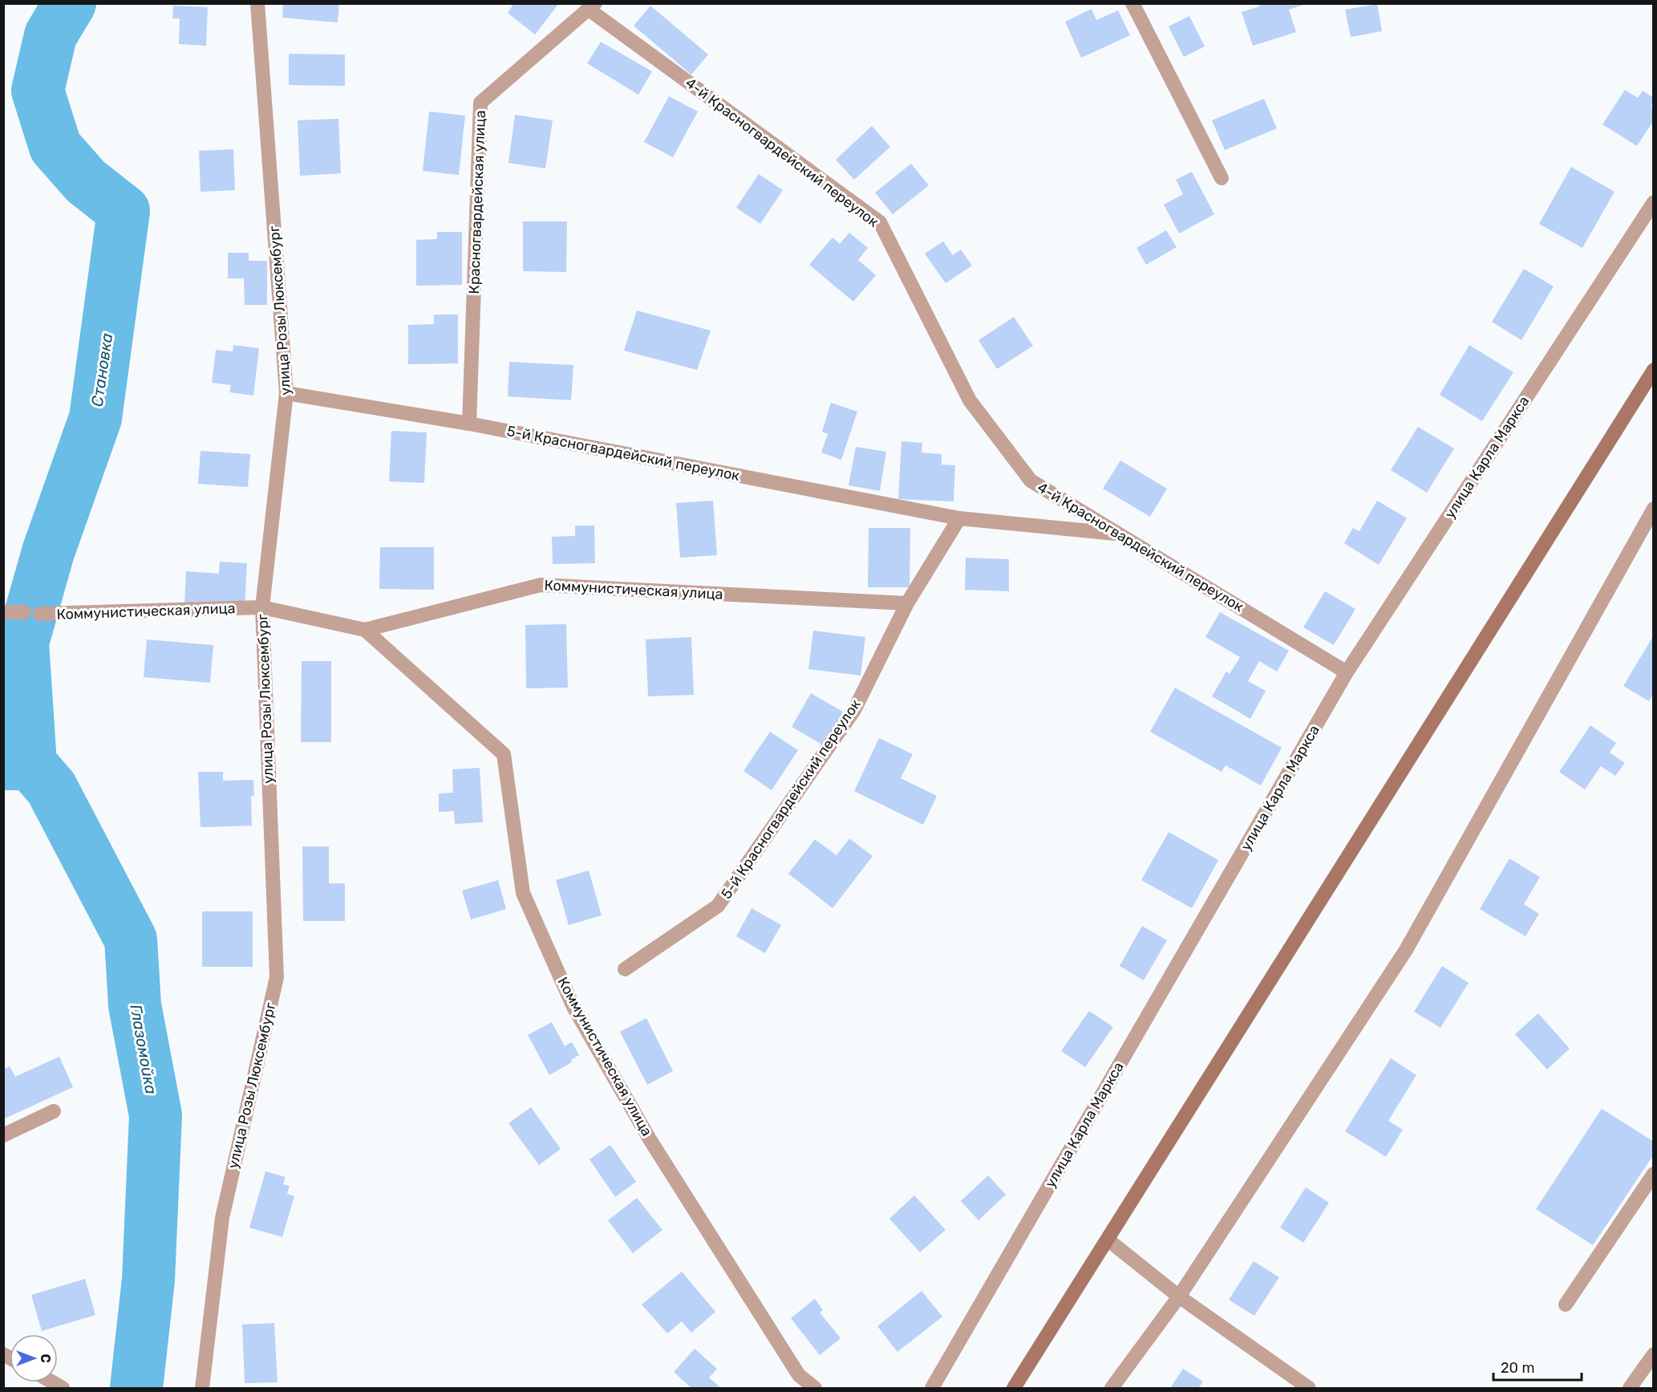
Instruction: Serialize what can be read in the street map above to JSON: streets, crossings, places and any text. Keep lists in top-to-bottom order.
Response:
{
  "streets": {
    "street": [
      "4-й Красногвардейский переулок",
      "Красногвардейская улица",
      "улица Розы Люксембург",
      "5-й Красногвардейский переулок",
      "улица Карла Маркса",
      "Коммунистическая улица"
    ]
  },
  "crossings": [
    ["4-й Красногвардейский переулок", "Красногвардейская улица"],
    ["4-й Красногвардейский переулок", "5-й Красногвардейский переулок"],
    ["4-й Красногвардейский переулок", "улица Карла Маркса"],
    ["Красногвардейская улица", "5-й Красногвардейский переулок"],
    ["улица Розы Люксембург", "5-й Красногвардейский переулок"],
    ["улица Розы Люксембург", "Коммунистическая улица"],
    ["5-й Красногвардейский переулок", "Коммунистическая улица"]
  ],
  "water": ["Становка", "Глазомойка"],
  "scale_bar": "20 m",
  "north": "right"
}
